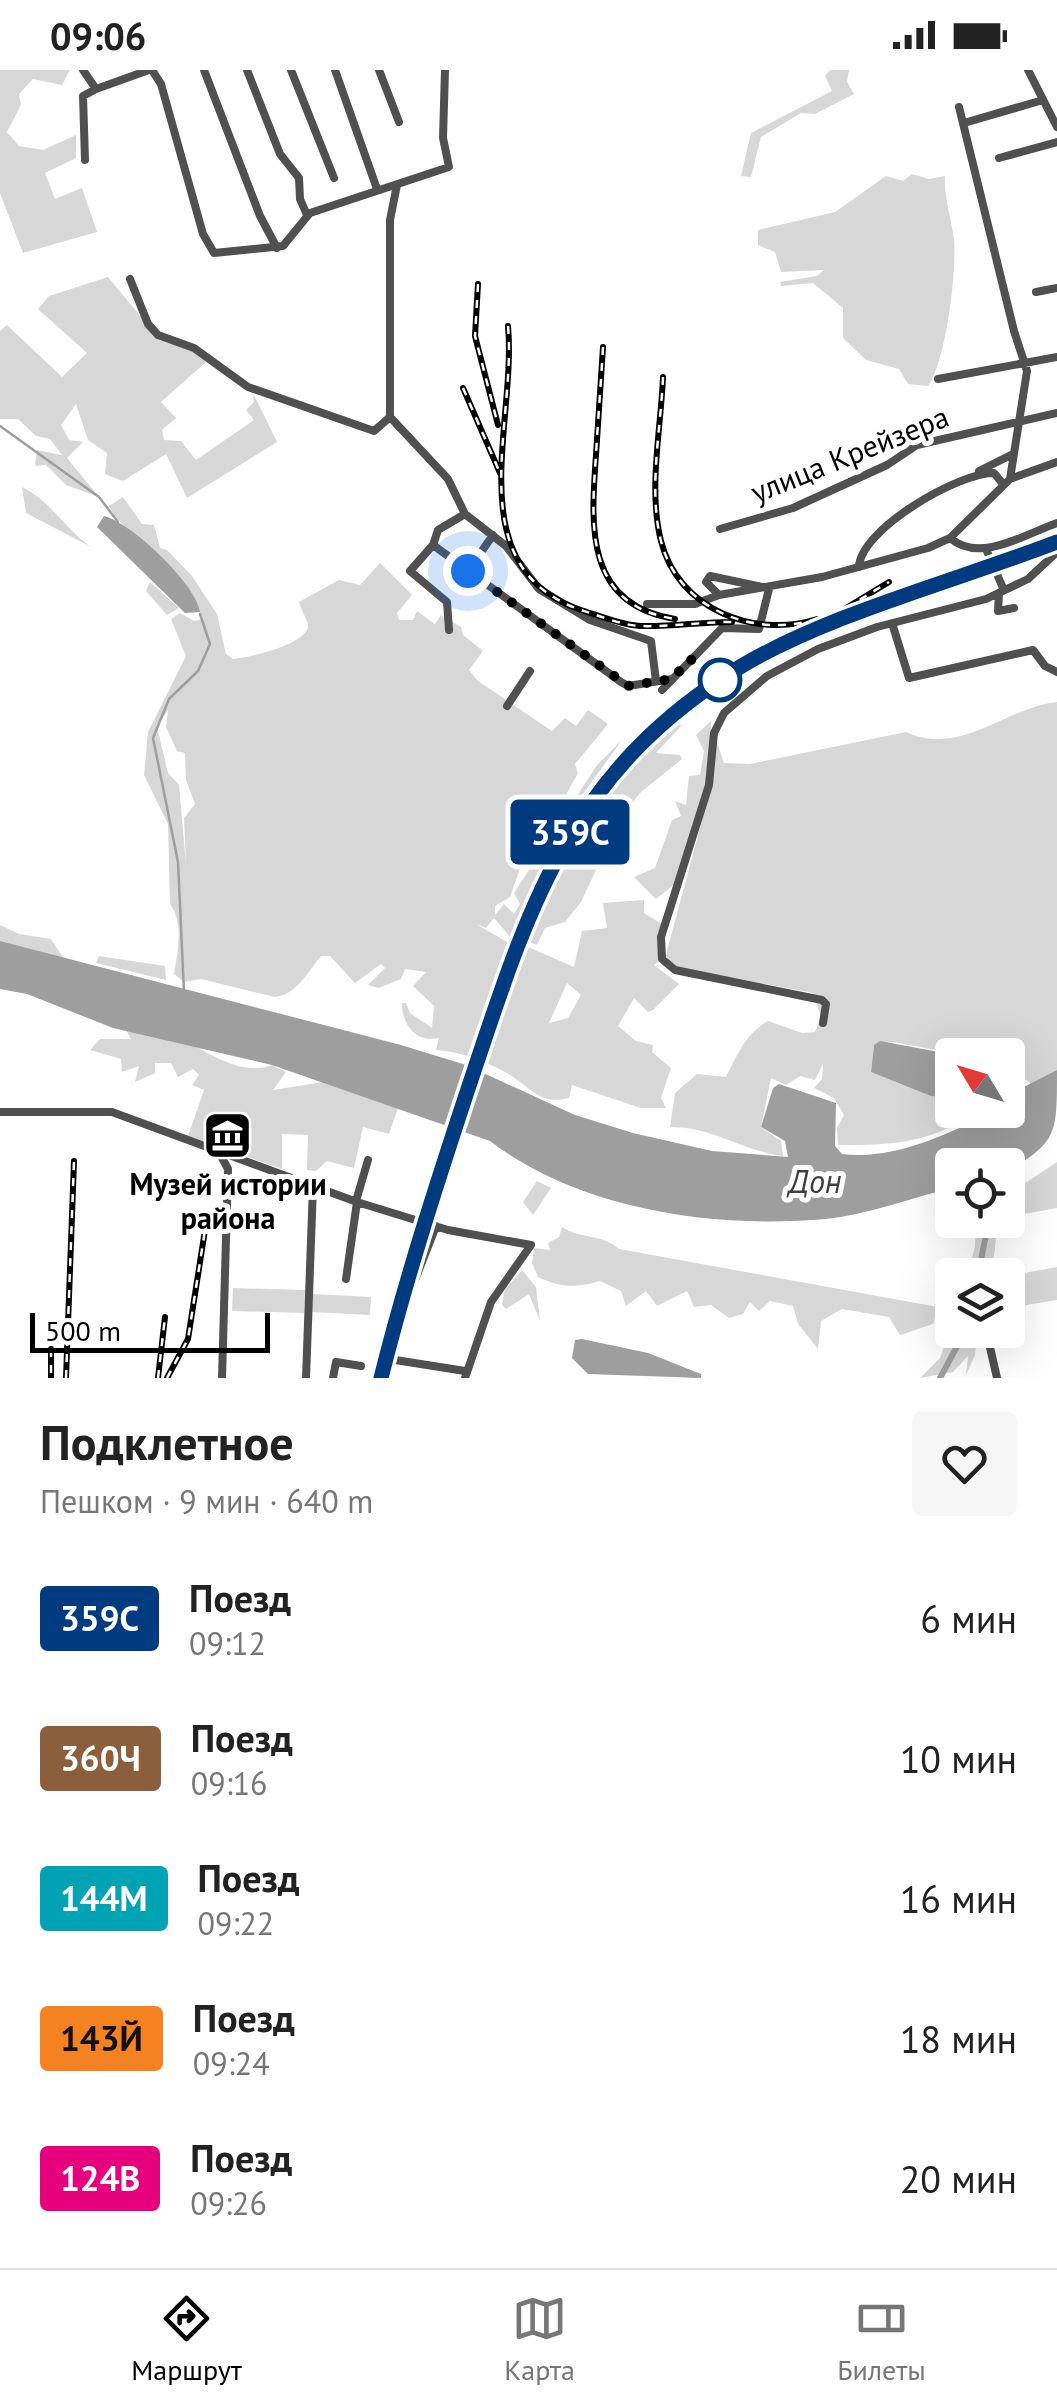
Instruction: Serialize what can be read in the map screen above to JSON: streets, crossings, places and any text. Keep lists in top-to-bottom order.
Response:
{
  "streets": {
    "street": ["улица Крейзера"]
  },
  "water": ["Дон"],
  "places": {
    "museum": ["Музей истории района"]
  },
  "scale_bar": "500 m",
  "north": "top left",
  "page": {
    "status": "09:06",
    "on_map": "359С",
    "scale": "500 m",
    "heading": ["Подклетное", "Пешком · 9 мин · 640 m"],
    "list": [
      {
        "mark": "359С",
        "name": "Поезд",
        "note": "09:12",
        "value": "6 мин"
      },
      {
        "mark": "360Ч",
        "name": "Поезд",
        "note": "09:16",
        "value": "10 мин"
      },
      {
        "mark": "144М",
        "name": "Поезд",
        "note": "09:22",
        "value": "16 мин"
      },
      {
        "mark": "143Й",
        "name": "Поезд",
        "note": "09:24",
        "value": "18 мин"
      },
      {
        "mark": "124В",
        "name": "Поезд",
        "note": "09:26",
        "value": "20 мин"
      }
    ],
    "tabs": ["Маршрут", "Карта", "Билеты"]
  }
}
